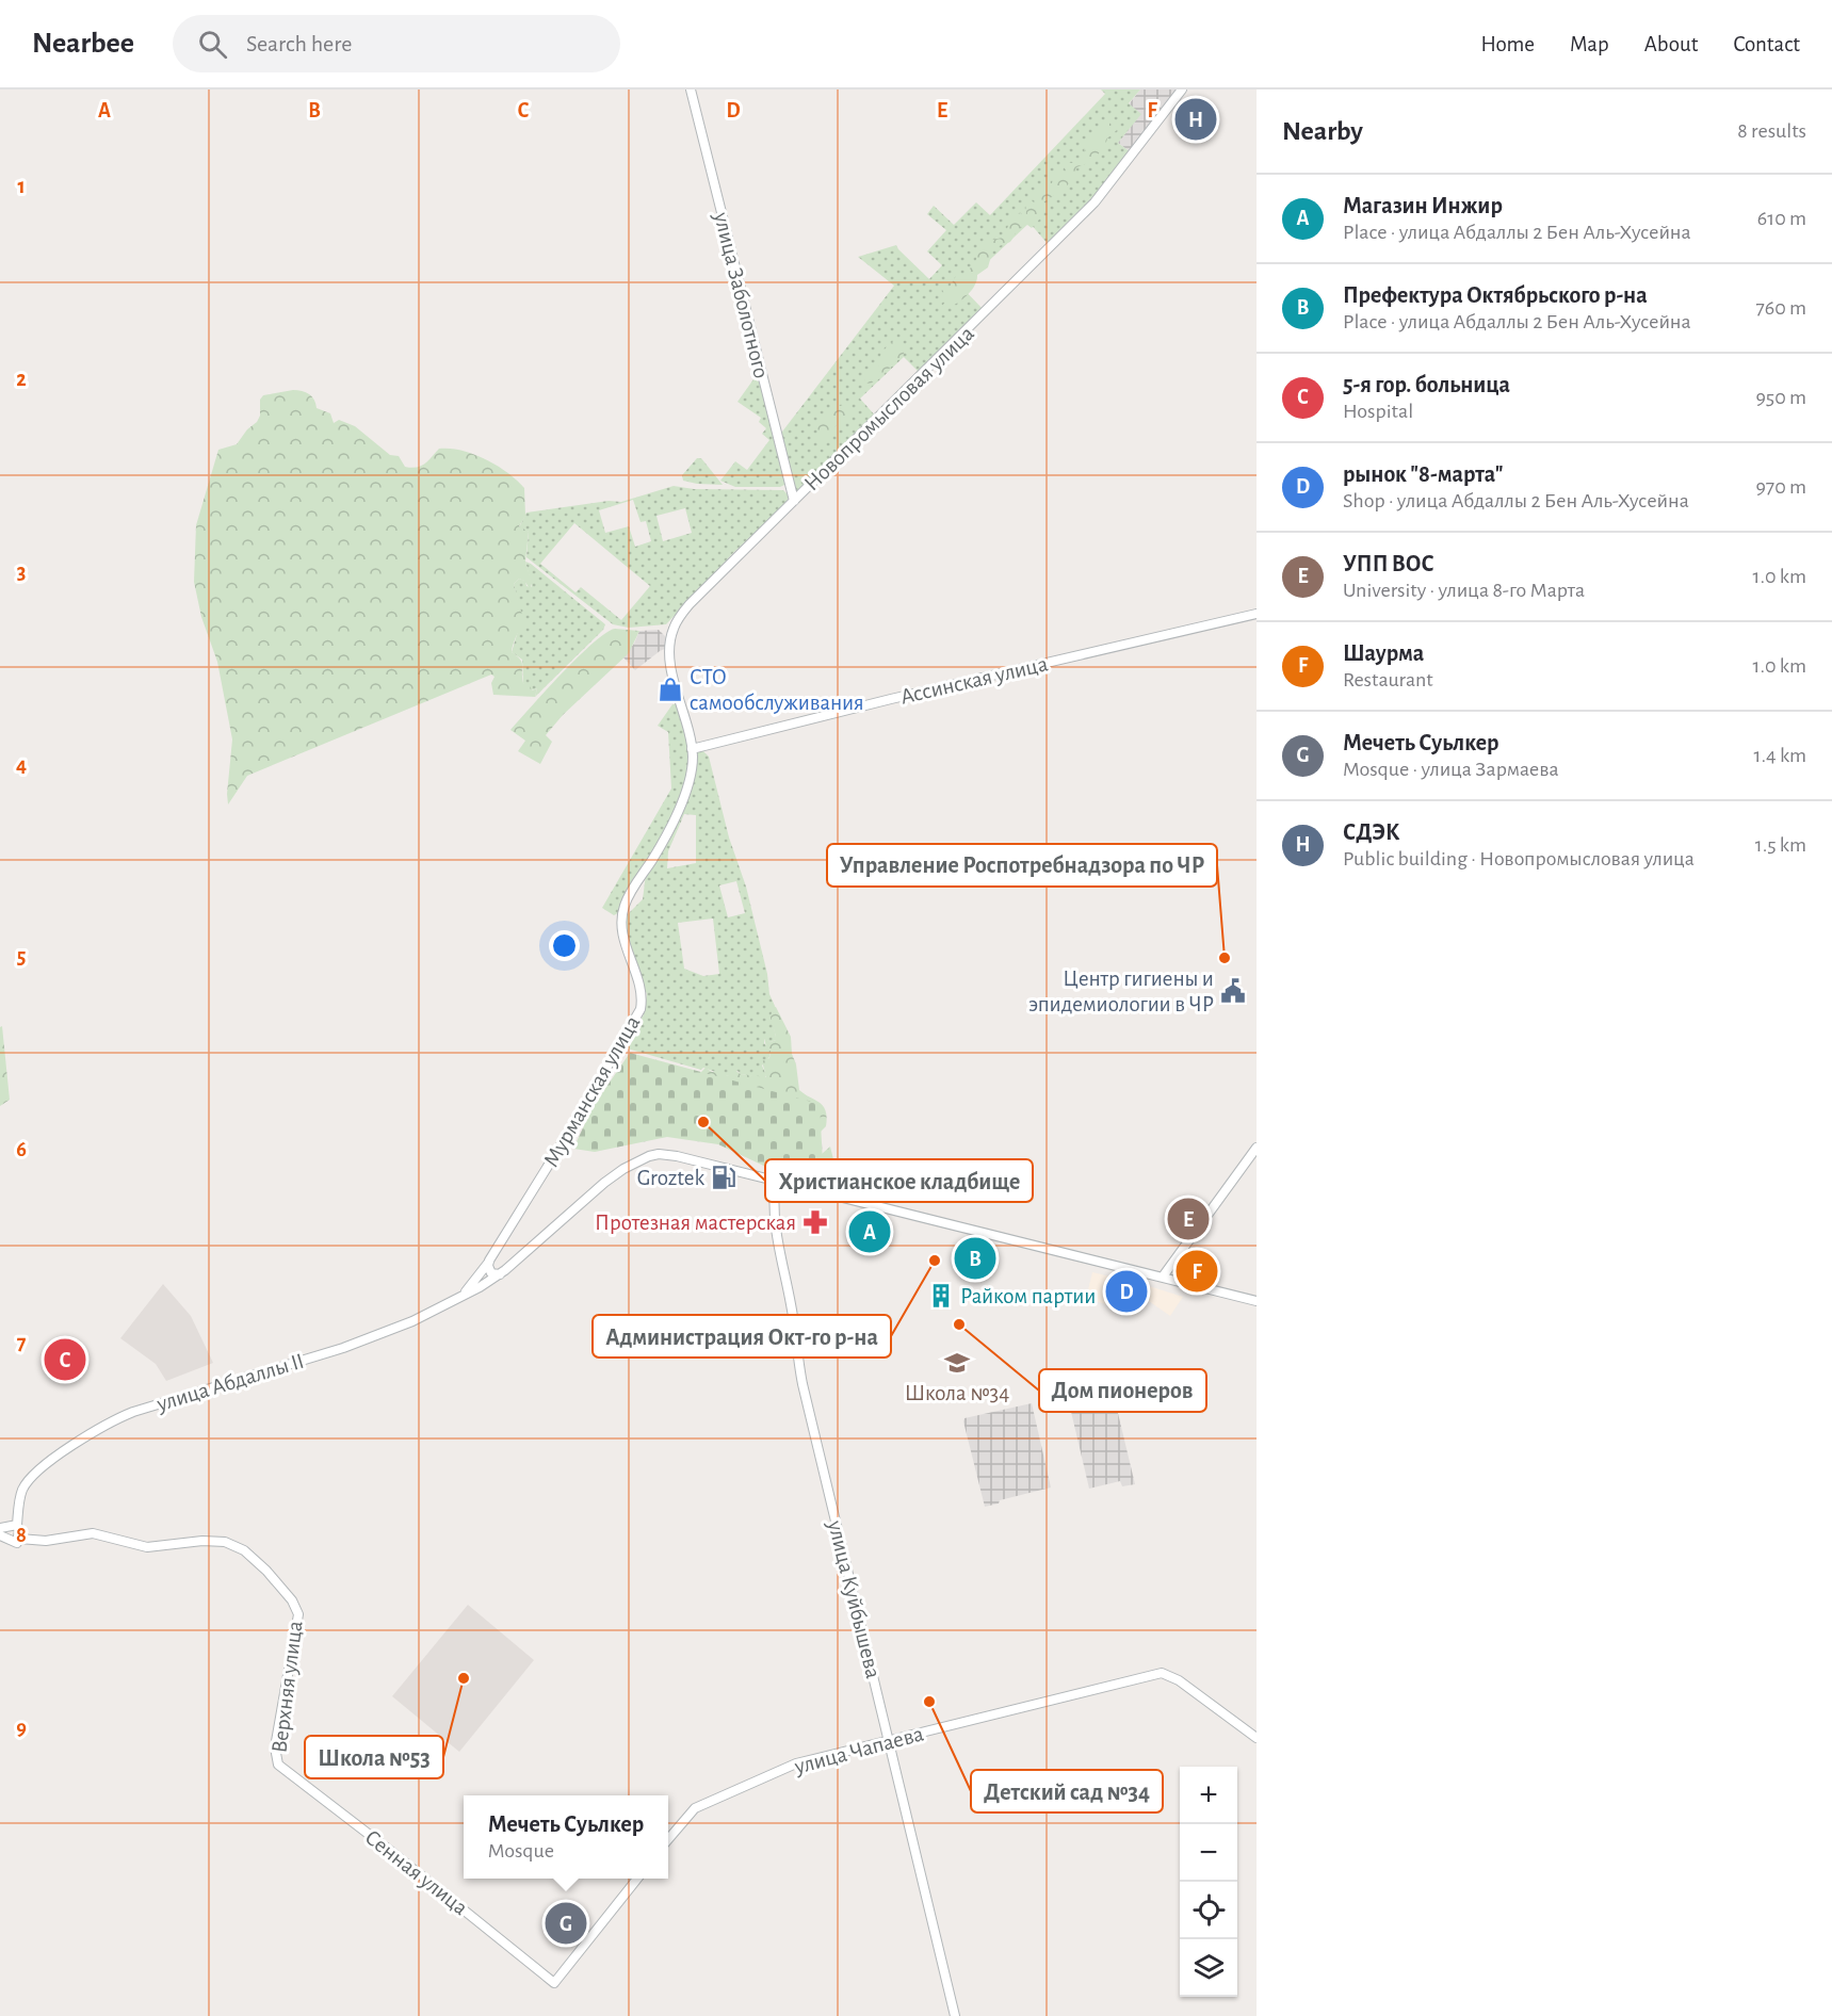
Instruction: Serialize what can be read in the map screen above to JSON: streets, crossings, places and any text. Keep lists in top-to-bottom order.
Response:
{
  "streets": {
    "street": [
      "улица Заболотного",
      "Новопромысловая улица",
      "Ассинская улица",
      "Мурманская улица",
      "улица Абдаллы II",
      "улица Куйбышева",
      "Верхняя улица",
      "улица Чапаева",
      "Сенная улица"
    ]
  },
  "crossings": [
    ["улица Заболотного", "Новопромысловая улица"],
    ["Новопромысловая улица", "Ассинская улица"],
    ["Новопромысловая улица", "Мурманская улица"],
    ["Ассинская улица", "Мурманская улица"],
    ["Мурманская улица", "улица Абдаллы II"],
    ["улица Абдаллы II", "улица Куйбышева"],
    ["улица Абдаллы II", "Верхняя улица"],
    ["улица Куйбышева", "улица Чапаева"],
    ["Верхняя улица", "Сенная улица"]
  ],
  "places": {
    "shop": ["СТО самообслуживания"],
    "other": [
      "Управление Роспотребнадзора по ЧР",
      "Христианское кладбище",
      "Администрация Окт-го р-на",
      "Дом пионеров",
      "Школа №53",
      "Детский сад №34"
    ],
    "public building": ["Центр гигиены и эпидемиологии в ЧР"],
    "fuel station": ["Groztek"],
    "pharmacy": ["Протезная мастерская"],
    "building": ["Райком партии"],
    "school or university": ["Школа №34"]
  },
  "page": {
    "header": "Nearbee",
    "search": "Search here",
    "nav": [
      "Home",
      "Map",
      "About",
      "Contact"
    ],
    "heading": ["Nearby", "8 results"],
    "pins": [
      "H",
      "E",
      "A",
      "B",
      "F",
      "D",
      "C",
      "G"
    ],
    "list": [
      {
        "mark": "A",
        "name": "Магазин Инжир",
        "note": "Place · улица Абдаллы 2 Бен Аль-Хусейна",
        "value": "610 m"
      },
      {
        "mark": "B",
        "name": "Префектура Октябрьского р-на",
        "note": "Place · улица Абдаллы 2 Бен Аль-Хусейна",
        "value": "760 m"
      },
      {
        "mark": "C",
        "name": "5-я гор. больница",
        "note": "Hospital",
        "value": "950 m"
      },
      {
        "mark": "D",
        "name": "рынок \"8-марта\"",
        "note": "Shop · улица Абдаллы 2 Бен Аль-Хусейна",
        "value": "970 m"
      },
      {
        "mark": "E",
        "name": "УПП ВОС",
        "note": "University · улица 8-го Марта",
        "value": "1.0 km"
      },
      {
        "mark": "F",
        "name": "Шаурма",
        "note": "Restaurant",
        "value": "1.0 km"
      },
      {
        "mark": "G",
        "name": "Мечеть Суьлкер",
        "note": "Mosque · улица Зармаева",
        "value": "1.4 km"
      },
      {
        "mark": "H",
        "name": "СДЭК",
        "note": "Public building · Новопромысловая улица",
        "value": "1.5 km"
      }
    ],
    "map_buttons": ["+", "−"],
    "popup": ["Мечеть Суьлкер", "Mosque"]
  },
  "grid": {
    "columns": [
      "A",
      "B",
      "C",
      "D",
      "E",
      "F"
    ],
    "rows": [
      "1",
      "2",
      "3",
      "4",
      "5",
      "6",
      "7",
      "8",
      "9"
    ]
  }
}
